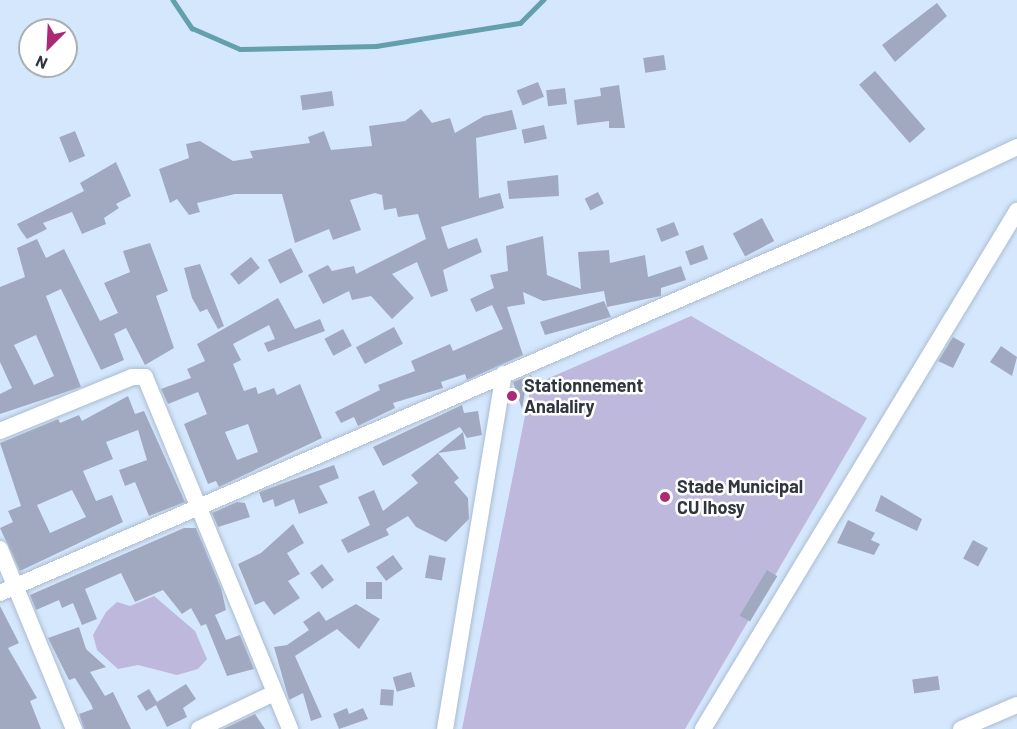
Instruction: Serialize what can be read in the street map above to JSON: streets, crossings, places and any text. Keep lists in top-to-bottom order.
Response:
{
  "places": ["Stationnement Analaliry", "Stade Municipal CU Ihosy"],
  "north": "bottom left"
}
